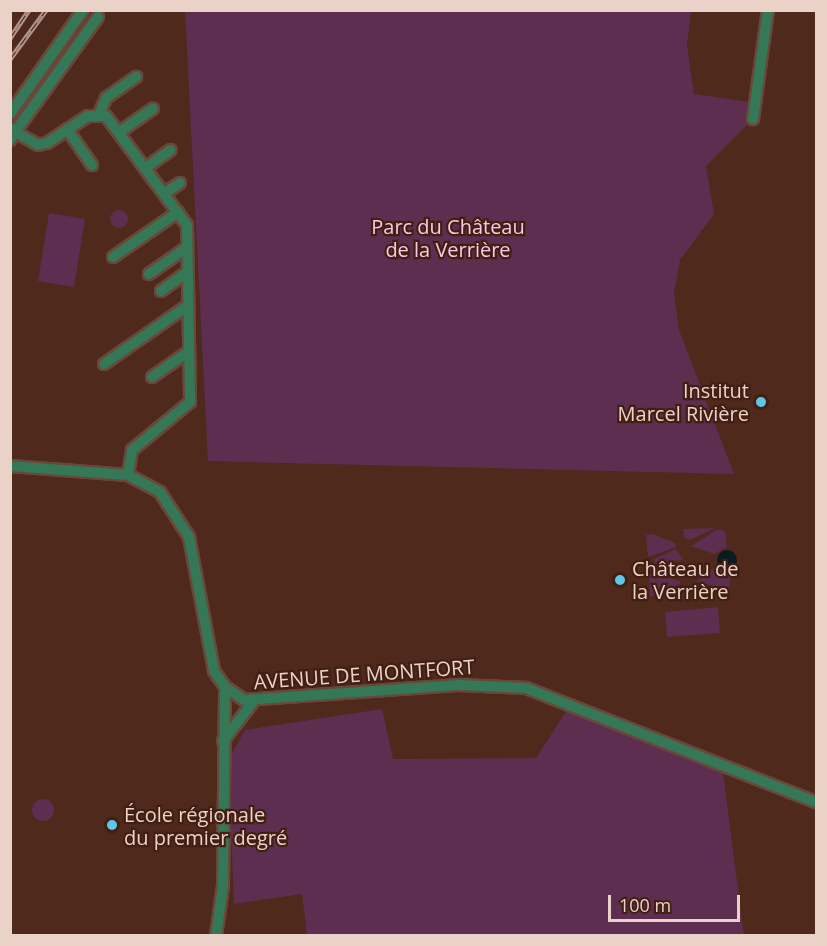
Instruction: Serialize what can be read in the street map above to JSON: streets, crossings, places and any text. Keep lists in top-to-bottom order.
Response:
{
  "streets": {
    "street": ["AVENUE DE MONTFORT"]
  },
  "parks": ["Parc du Château de la Verrière"],
  "places": ["Institut Marcel Rivière", "Château de la Verrière", "École régionale du premier degré"],
  "scale_bar": "100 m"
}
